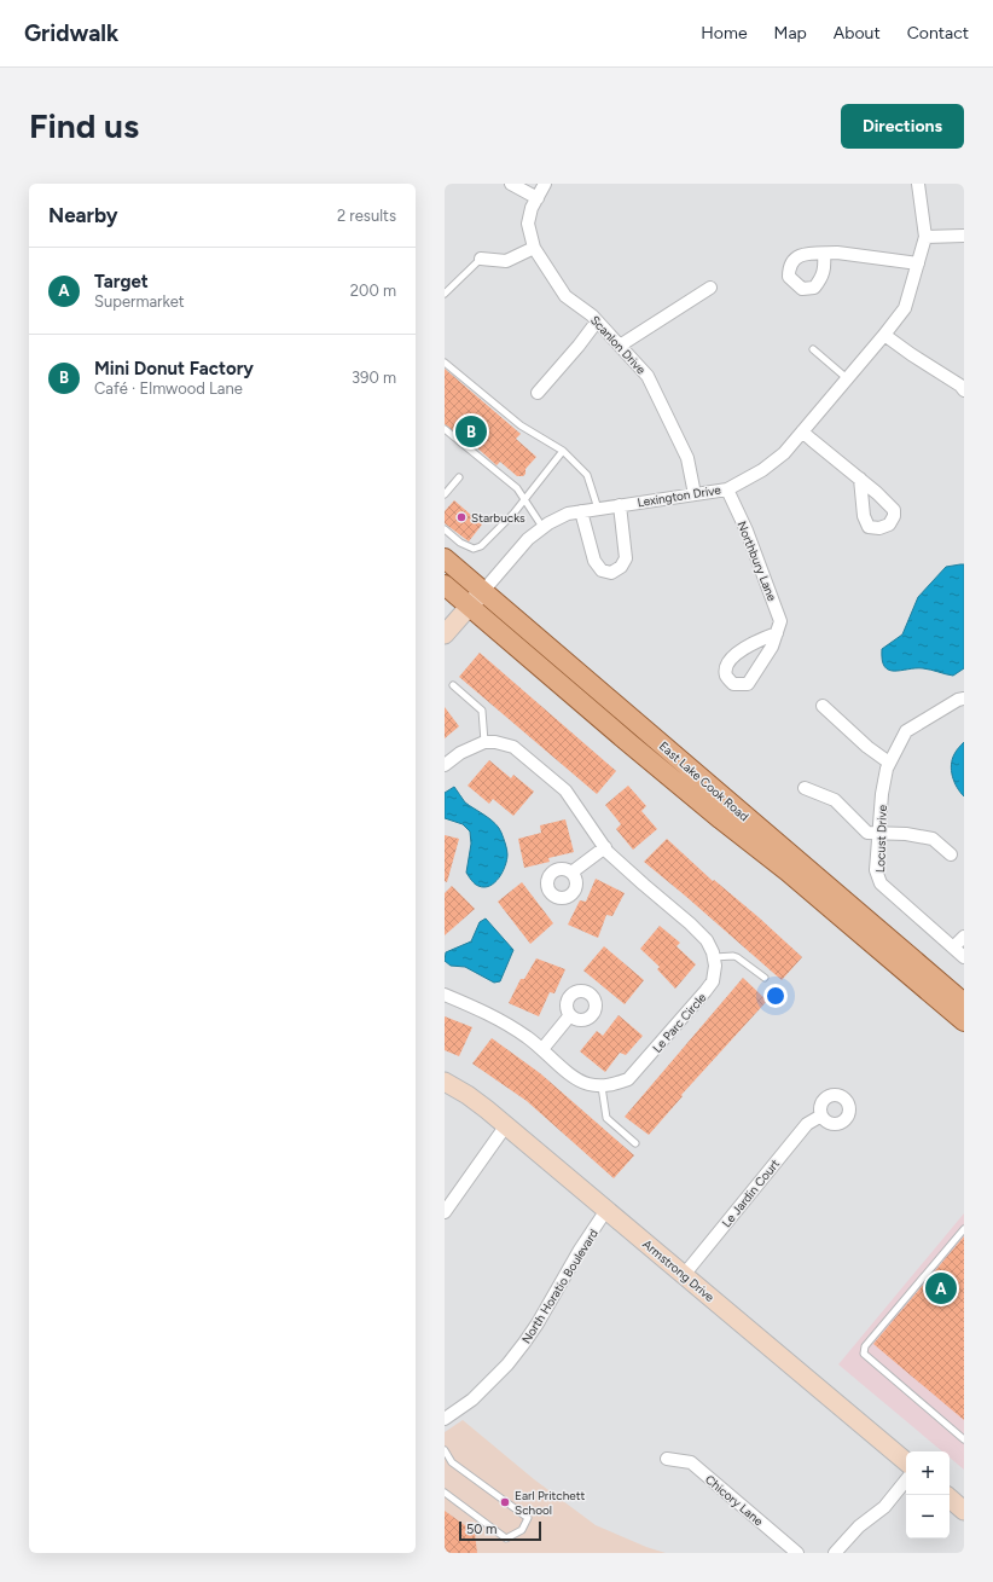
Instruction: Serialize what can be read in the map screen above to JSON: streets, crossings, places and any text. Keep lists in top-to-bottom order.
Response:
{
  "streets": {
    "main road": ["East Lake Cook Road"],
    "street": [
      "Scanlon Drive",
      "Lexington Drive",
      "Northbury Lane",
      "Locust Drive",
      "Le Parc Circle",
      "Le Jardin Court",
      "Armstrong Drive",
      "North Horatio Boulevard",
      "Chicory Lane"
    ]
  },
  "crossings": [
    ["Scanlon Drive", "Lexington Drive"],
    ["Lexington Drive", "Northbury Lane"],
    ["Lexington Drive", "East Lake Cook Road"],
    ["Le Jardin Court", "Armstrong Drive"],
    ["Armstrong Drive", "North Horatio Boulevard"]
  ],
  "places": ["Starbucks", "Earl Pritchett School"],
  "scale_bar": "50 m",
  "page": {
    "header": "Gridwalk",
    "nav": [
      "Home",
      "Map",
      "About",
      "Contact"
    ],
    "buttons": "Directions",
    "title": "Find us",
    "heading": ["Nearby", "2 results"],
    "list": [
      {
        "mark": "A",
        "name": "Target",
        "note": "Supermarket",
        "value": "200 m"
      },
      {
        "mark": "B",
        "name": "Mini Donut Factory",
        "note": "Café · Elmwood Lane",
        "value": "390 m"
      }
    ],
    "pins": ["B", "A"],
    "map_buttons": ["+", "−"],
    "scale": "50 m"
  }
}
